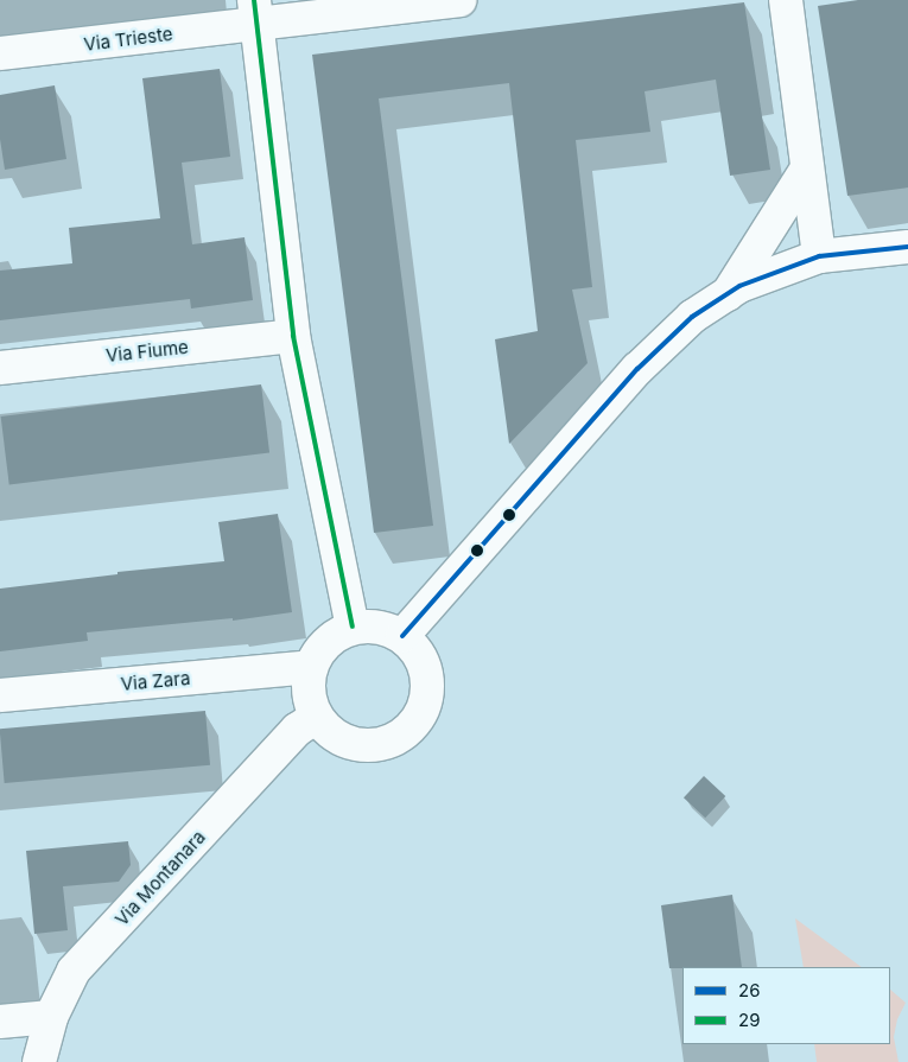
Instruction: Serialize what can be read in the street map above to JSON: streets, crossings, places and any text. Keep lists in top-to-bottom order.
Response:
{
  "streets": {
    "street": [
      "Via Trieste",
      "Via Fiume",
      "Via Zara",
      "Via Montanara"
    ]
  },
  "crossings": [
    ["Via Zara", "Via Montanara"]
  ],
  "lines": ["transit line 29", "transit line 26"],
  "legend": ["26", "29"]
}
